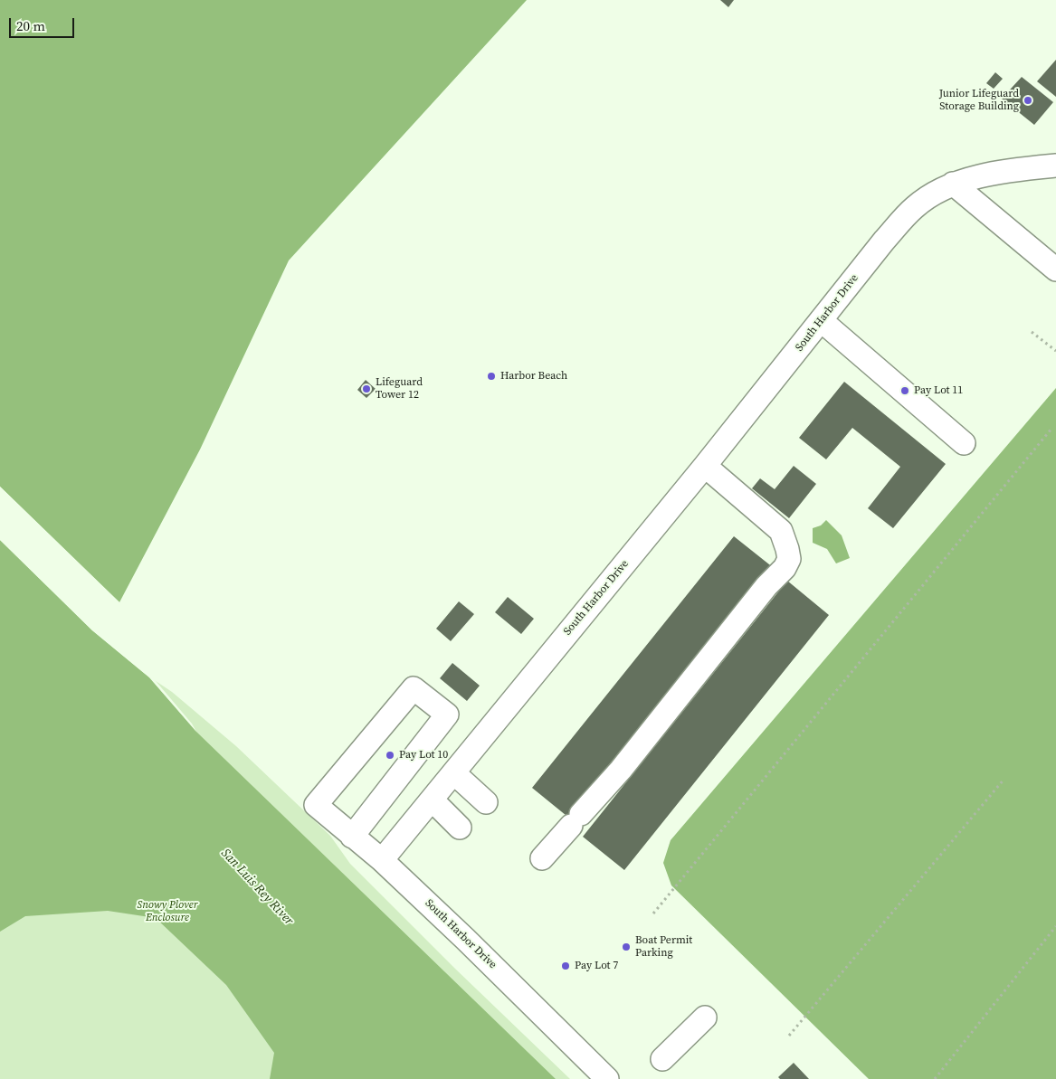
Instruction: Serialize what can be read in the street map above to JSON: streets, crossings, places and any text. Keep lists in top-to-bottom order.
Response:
{
  "streets": {
    "street": ["South Harbor Drive"]
  },
  "water": ["San Luis Rey River"],
  "parks": ["Snowy Plover Enclosure"],
  "places": [
    "Junior Lifeguard Storage Building",
    "Harbor Beach",
    "Lifeguard Tower 12",
    "Pay Lot 11",
    "Pay Lot 10",
    "Boat Permit Parking",
    "Pay Lot 7"
  ],
  "scale_bar": "20 m"
}
